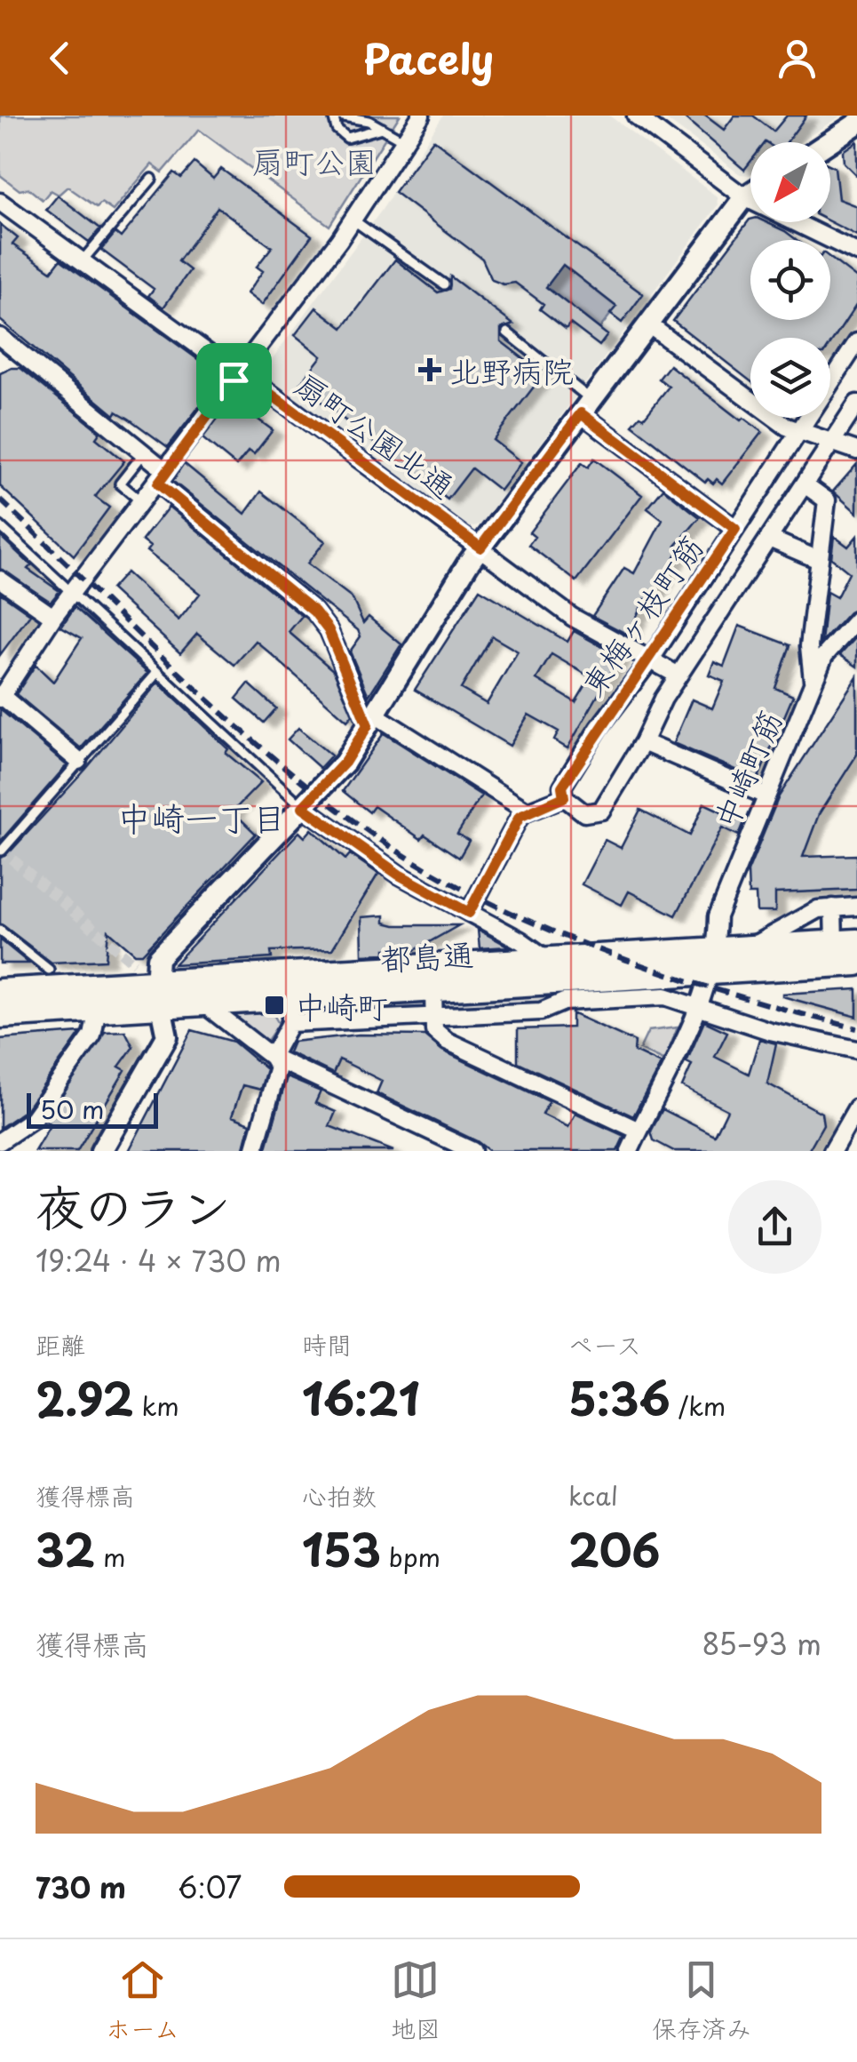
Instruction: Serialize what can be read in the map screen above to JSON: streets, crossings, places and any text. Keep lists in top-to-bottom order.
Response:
{
  "streets": {
    "main road": ["都島通"],
    "street": ["扇町公園北通", "東梅ヶ枝町筋", "中崎町筋"]
  },
  "crossings": [
    ["扇町公園北通", "東梅ヶ枝町筋"],
    ["中崎町筋", "都島通"]
  ],
  "districts": ["中崎一丁目"],
  "parks": ["扇町公園"],
  "places": {
    "health": ["北野病院"],
    "transit": ["中崎町"]
  },
  "scale_bar": "50 m",
  "north": "bottom left",
  "page": {
    "header": "Pacely",
    "scale": "50 m",
    "heading": ["夜のラン", "19:24 · 4 × 730 m"],
    "stats": [
      ["距離", "2.92 km"],
      ["時間", "16:21"],
      ["ペース", "5:36 /km"],
      ["獲得標高", "32 m"],
      ["心拍数", "153 bpm"],
      ["kcal", "206"]
    ],
    "chart": ["獲得標高", "85–93 m"],
    "list": [
      {
        "name": "730 m",
        "note": "6:07"
      }
    ],
    "tabs": ["ホーム", "地図", "保存済み"]
  }
}
